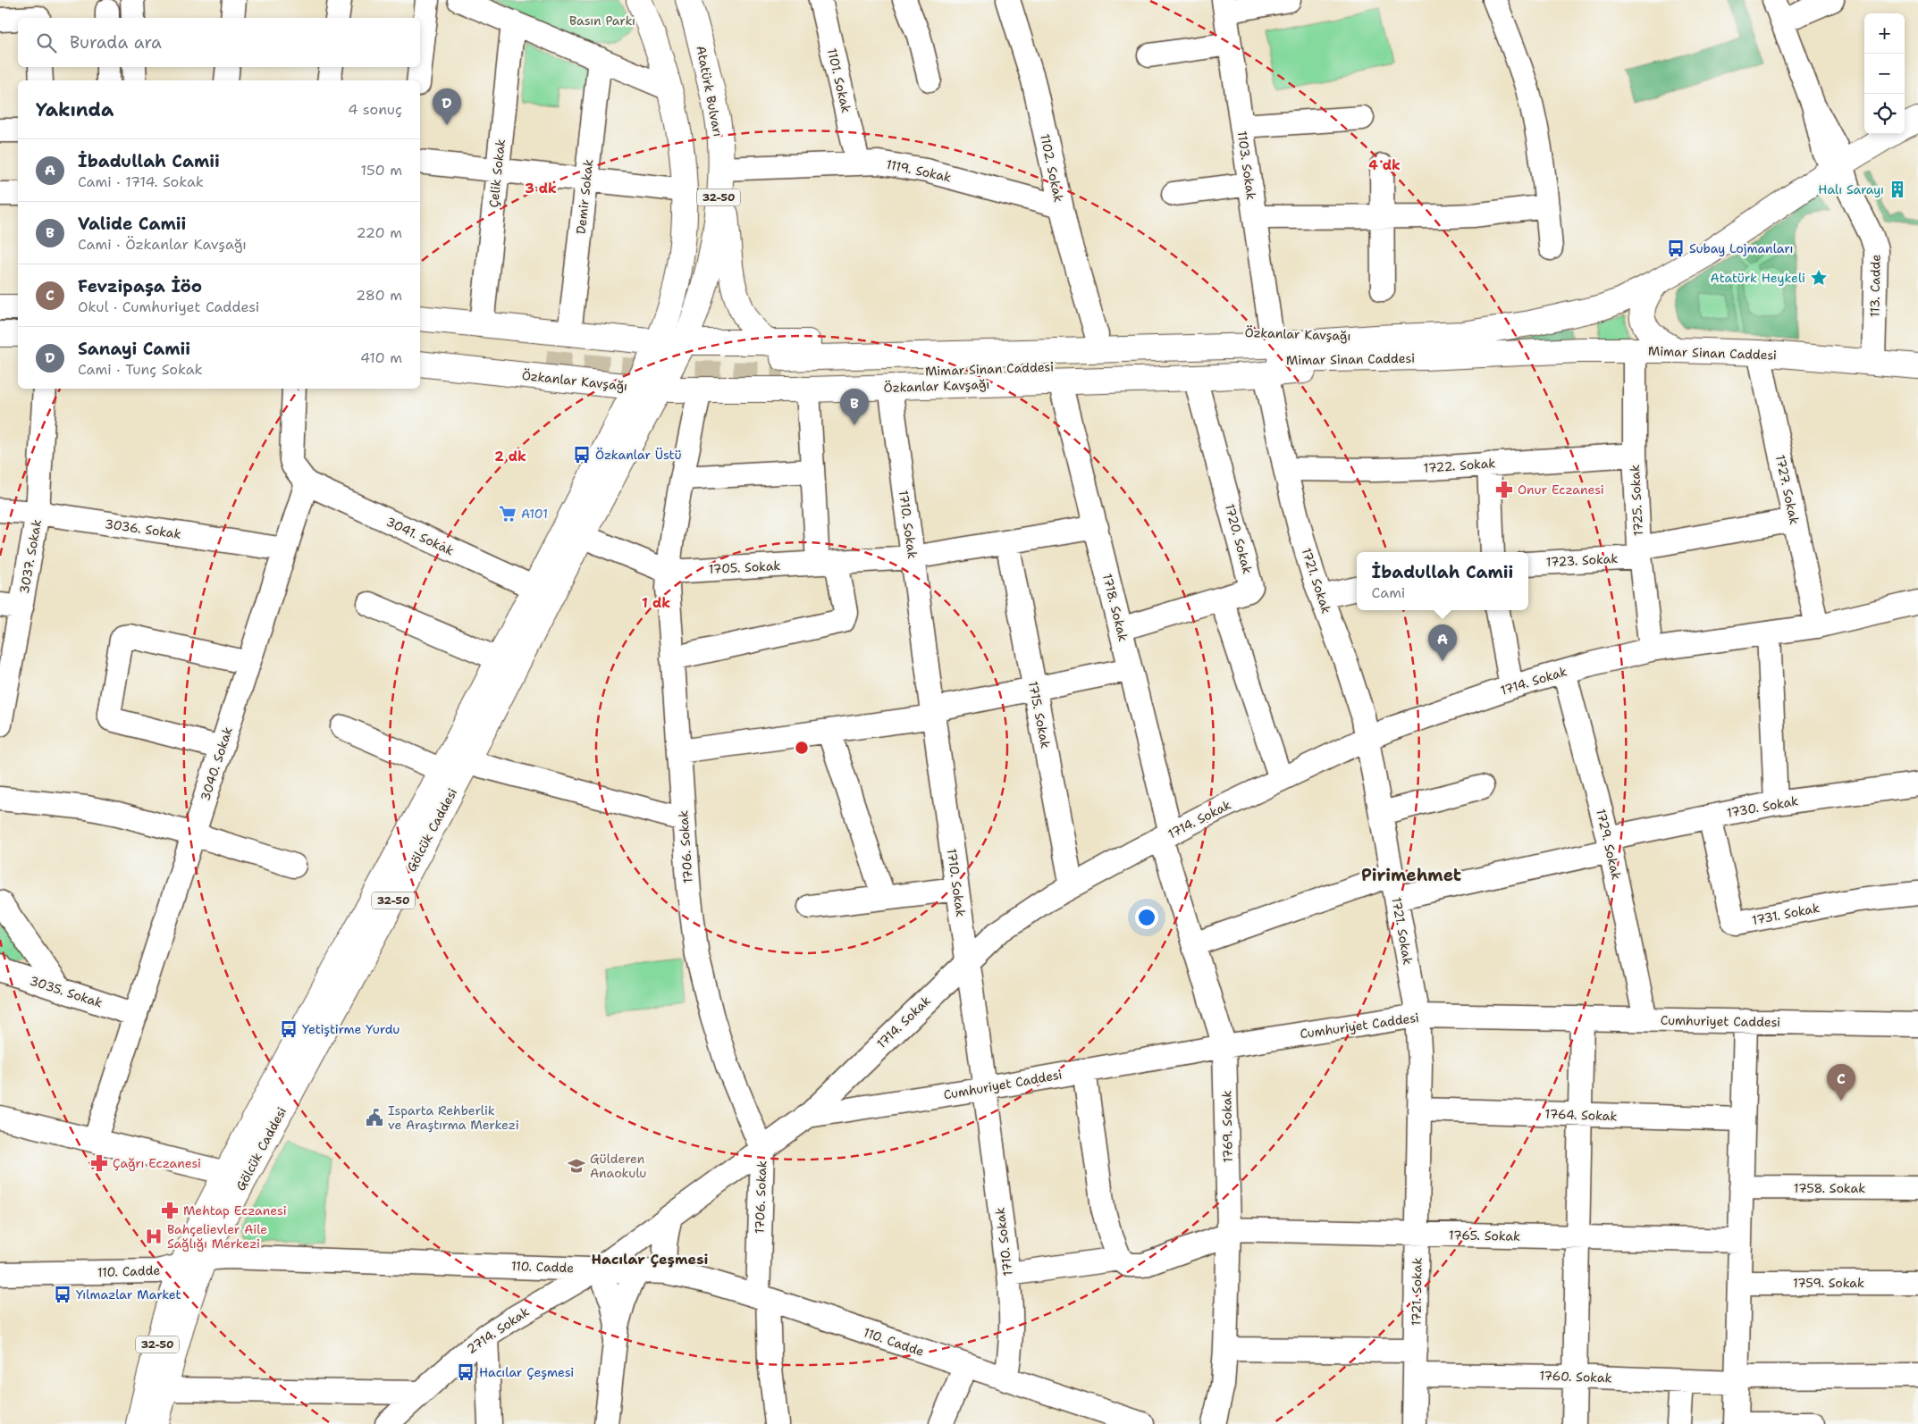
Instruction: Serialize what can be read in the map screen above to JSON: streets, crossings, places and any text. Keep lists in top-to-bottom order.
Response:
{
  "streets": {
    "main road": [
      "Atatürk Bulvarı",
      "32-50",
      "Özkanlar Kavşağı",
      "Mimar Sinan Caddesi",
      "Gölcük Caddesi"
    ],
    "street": [
      "1101. Sokak",
      "1103. Sokak",
      "1102. Sokak",
      "1119. Sokak",
      "Çelik Sokak",
      "Demir Sokak",
      "113. Cadde",
      "1722. Sokak",
      "1727. Sokak",
      "1725. Sokak",
      "1710. Sokak",
      "3036. Sokak",
      "3041. Sokak",
      "1720. Sokak",
      "3037. Sokak",
      "1723. Sokak",
      "1705. Sokak",
      "1721. Sokak",
      "1718. Sokak",
      "1714. Sokak",
      "1715. Sokak",
      "3040. Sokak",
      "1730. Sokak",
      "1729. Sokak",
      "1706. Sokak",
      "1731. Sokak",
      "3035. Sokak",
      "Cumhuriyet Caddesi",
      "1764. Sokak",
      "1769. Sokak",
      "1758. Sokak",
      "1765. Sokak",
      "110. Cadde",
      "1759. Sokak",
      "2714. Sokak",
      "1760. Sokak"
    ]
  },
  "crossings": [
    ["1101. Sokak", "1119. Sokak"],
    ["Atatürk Bulvarı", "1119. Sokak"],
    ["Atatürk Bulvarı", "32-50"],
    ["Atatürk Bulvarı", "Özkanlar Kavşağı"],
    ["Atatürk Bulvarı", "Gölcük Caddesi"],
    ["1103. Sokak", "Özkanlar Kavşağı"],
    ["1102. Sokak", "1119. Sokak"],
    ["1102. Sokak", "Özkanlar Kavşağı"],
    ["Çelik Sokak", "Özkanlar Kavşağı"],
    ["Demir Sokak", "Özkanlar Kavşağı"],
    ["32-50", "Özkanlar Kavşağı"],
    ["32-50", "Gölcük Caddesi"],
    ["113. Cadde", "Mimar Sinan Caddesi"],
    ["Özkanlar Kavşağı", "Mimar Sinan Caddesi"],
    ["Özkanlar Kavşağı", "1710. Sokak"],
    ["Özkanlar Kavşağı", "1720. Sokak"],
    ["Özkanlar Kavşağı", "1721. Sokak"],
    ["Özkanlar Kavşağı", "1718. Sokak"],
    ["Özkanlar Kavşağı", "Gölcük Caddesi"],
    ["Özkanlar Kavşağı", "1706. Sokak"],
    ["Mimar Sinan Caddesi", "1727. Sokak"],
    ["Mimar Sinan Caddesi", "1725. Sokak"],
    ["1722. Sokak", "1725. Sokak"],
    ["1722. Sokak", "1721. Sokak"],
    ["1727. Sokak", "1723. Sokak"],
    ["1727. Sokak", "1714. Sokak"],
    ["1725. Sokak", "1723. Sokak"],
    ["1725. Sokak", "1714. Sokak"],
    ["1710. Sokak", "1705. Sokak"],
    ["1710. Sokak", "1714. Sokak"],
    ["1710. Sokak", "Cumhuriyet Caddesi"],
    ["1710. Sokak", "110. Cadde"],
    ["3036. Sokak", "3037. Sokak"],
    ["3036. Sokak", "3040. Sokak"],
    ["3041. Sokak", "3040. Sokak"],
    ["3041. Sokak", "Gölcük Caddesi"],
    ["1705. Sokak", "1718. Sokak"],
    ["1705. Sokak", "1715. Sokak"],
    ["1705. Sokak", "Gölcük Caddesi"],
    ["1705. Sokak", "1706. Sokak"],
    ["1721. Sokak", "1714. Sokak"],
    ["1721. Sokak", "1730. Sokak"],
    ["1721. Sokak", "Cumhuriyet Caddesi"],
    ["1721. Sokak", "1764. Sokak"],
    ["1721. Sokak", "1765. Sokak"],
    ["1721. Sokak", "1760. Sokak"],
    ["1718. Sokak", "1714. Sokak"],
    ["1718. Sokak", "1769. Sokak"],
    ["1714. Sokak", "1715. Sokak"],
    ["1714. Sokak", "1729. Sokak"],
    ["1714. Sokak", "1706. Sokak"],
    ["1714. Sokak", "Cumhuriyet Caddesi"],
    ["1714. Sokak", "1769. Sokak"],
    ["1714. Sokak", "110. Cadde"],
    ["1714. Sokak", "2714. Sokak"],
    ["3040. Sokak", "3035. Sokak"],
    ["1730. Sokak", "1729. Sokak"],
    ["1730. Sokak", "1731. Sokak"],
    ["Gölcük Caddesi", "110. Cadde"],
    ["1729. Sokak", "Cumhuriyet Caddesi"],
    ["1706. Sokak", "110. Cadde"],
    ["Cumhuriyet Caddesi", "1769. Sokak"],
    ["1769. Sokak", "1765. Sokak"],
    ["110. Cadde", "2714. Sokak"]
  ],
  "districts": ["Pirimehmet", "Hacılar Çeşmesi"],
  "parks": ["Basın Parkı"],
  "places": {
    "building": ["Halı Sarayı"],
    "bus stop": [
      "Subay Lojmanları",
      "Özkanlar Üstü",
      "Yetiştirme Yurdu",
      "Yılmazlar Market",
      "Hacılar Çeşmesi"
    ],
    "place": ["Atatürk Heykeli"],
    "pharmacy": ["Onur Eczanesi", "Çağrı Eczanesi", "Mehtap Eczanesi"],
    "supermarket": ["A101"],
    "public building": ["Isparta Rehberlik ve Araştırma Merkezi"],
    "school or university": ["Gülderen Anaokulu"],
    "hospital": ["Bahçelievler Aile Sağlığı Merkezi"]
  },
  "page": {
    "map_buttons": ["+", "−"],
    "search": "Burada ara",
    "heading": ["Yakında", "4 sonuç"],
    "pins": [
      "D",
      "B",
      "A",
      "C"
    ],
    "list": [
      {
        "mark": "A",
        "name": "İbadullah Camii",
        "note": "Cami · 1714. Sokak",
        "value": "150 m"
      },
      {
        "mark": "B",
        "name": "Valide Camii",
        "note": "Cami · Özkanlar Kavşağı",
        "value": "220 m"
      },
      {
        "mark": "C",
        "name": "Fevzipaşa İöo",
        "note": "Okul · Cumhuriyet Caddesi",
        "value": "280 m"
      },
      {
        "mark": "D",
        "name": "Sanayi Camii",
        "note": "Cami · Tunç Sokak",
        "value": "410 m"
      }
    ],
    "popup": ["İbadullah Camii", "Cami"]
  },
  "rings": [
    "4 dk",
    "3 dk",
    "2 dk",
    "1 dk"
  ]
}
